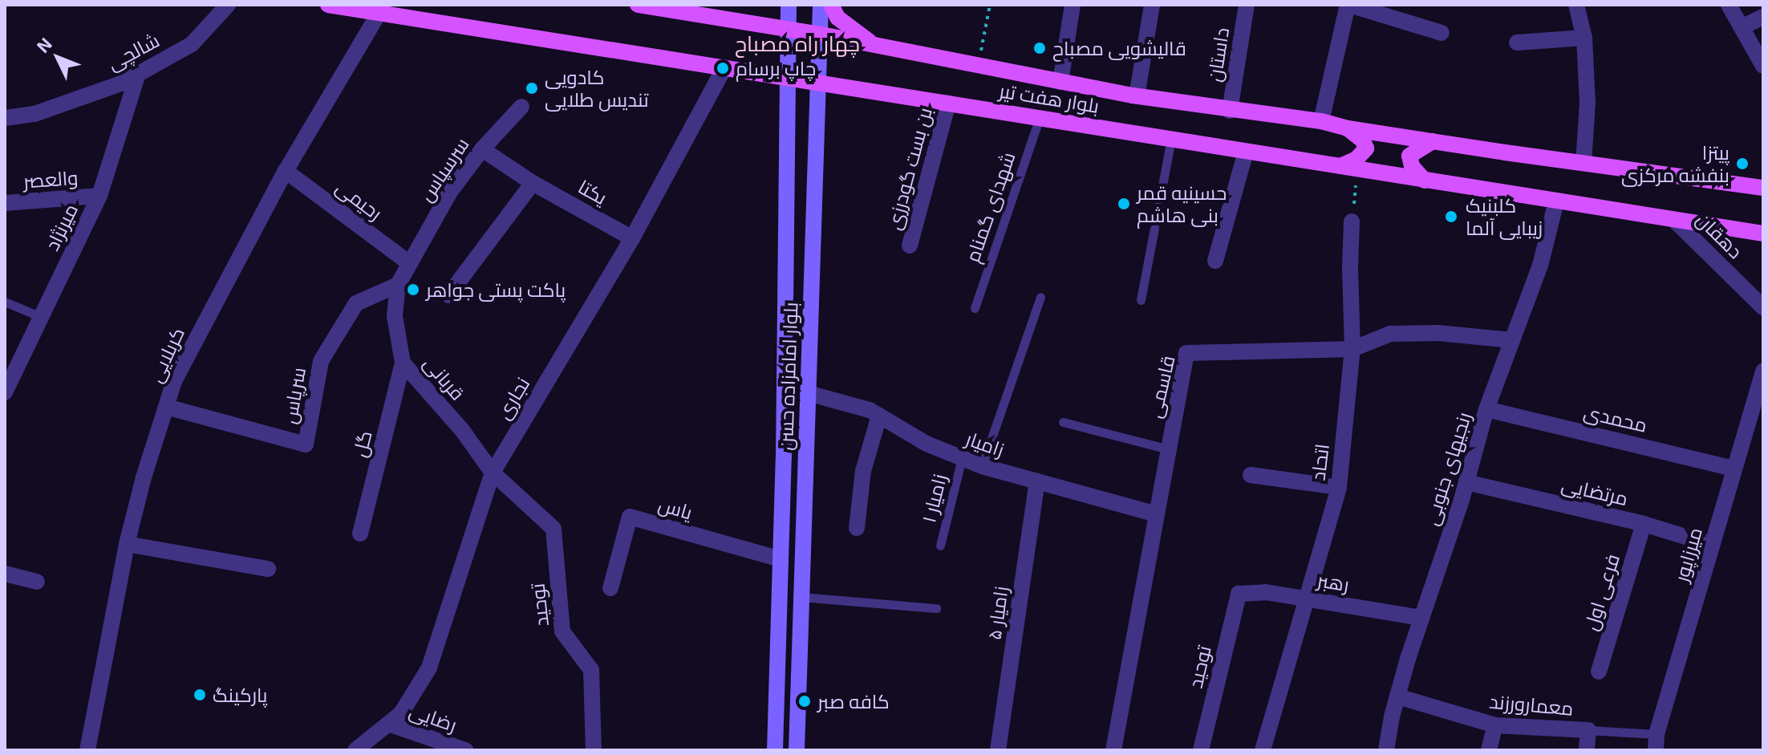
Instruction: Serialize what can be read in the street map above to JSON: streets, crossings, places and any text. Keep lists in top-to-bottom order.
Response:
{
  "streets": {
    "main road": ["بلوار هفت تیر", "بلوار امامزاده حسن"],
    "street": [
      "شالچی",
      "داستان",
      "بن بست گودرزی",
      "سرسپاس",
      "والعصر",
      "یکتا",
      "رحیمی",
      "میرنژاد",
      "دهقان",
      "کربلایی",
      "قربانی",
      "قاسمی",
      "سرپاس",
      "نجاری",
      "محمدی",
      "گل",
      "زامیار",
      "اتحاد",
      "رنجیهای جنوبی",
      "مرتضایی",
      "یاس",
      "میرزاپور",
      "رهبر",
      "فرعی اول",
      "توحید",
      "زامیار ۵",
      "معمارورزند",
      "رضایی"
    ],
    "lane": ["شهدای گمنام", "زامیار ۱"]
  },
  "crossings": [
    ["شالچی", "میرنژاد"],
    ["داستان", "بلوار هفت تیر"],
    ["بلوار هفت تیر", "بن بست گودرزی"],
    ["بلوار هفت تیر", "شهدای گمنام"],
    ["بلوار هفت تیر", "دهقان"],
    ["بلوار هفت تیر", "کربلایی"],
    ["بلوار هفت تیر", "بلوار امامزاده حسن"],
    ["بلوار هفت تیر", "نجاری"],
    ["بلوار هفت تیر", "رنجیهای جنوبی"],
    ["سرسپاس", "یکتا"],
    ["سرسپاس", "رحیمی"],
    ["سرسپاس", "قربانی"],
    ["والعصر", "میرنژاد"],
    ["یکتا", "نجاری"],
    ["رحیمی", "کربلایی"],
    ["رحیمی", "قربانی"],
    ["کربلایی", "سرپاس"],
    ["بلوار امامزاده حسن", "زامیار"],
    ["بلوار امامزاده حسن", "یاس"],
    ["قربانی", "سرپاس"],
    ["قربانی", "نجاری"],
    ["قربانی", "گل"],
    ["قربانی", "توحید"],
    ["قاسمی", "زامیار"],
    ["قاسمی", "اتحاد"],
    ["قاسمی", "رنجیهای جنوبی"],
    ["نجاری", "توحید"],
    ["نجاری", "رضایی"],
    ["محمدی", "رنجیهای جنوبی"],
    ["محمدی", "میرزاپور"],
    ["زامیار", "زامیار ۱"],
    ["زامیار", "زامیار ۵"],
    ["اتحاد", "رهبر"],
    ["رنجیهای جنوبی", "مرتضایی"],
    ["رنجیهای جنوبی", "رهبر"],
    ["رنجیهای جنوبی", "معمارورزند"],
    ["مرتضایی", "میرزاپور"],
    ["مرتضایی", "فرعی اول"],
    ["رهبر", "توحید"]
  ],
  "districts": ["چهار راه مصباح"],
  "places": [
    "قالیشویی مصباح",
    "چاپ برسام",
    "کادویی تندیس طلایی",
    "پیتزا بنفشه مرکزی",
    "حسینیه قمر بنی هاشم",
    "کلینیک زیبایی آلما",
    "پاکت پستی جواهر",
    "پارکینگ",
    "کافه صبر"
  ],
  "north": "top left"
}
